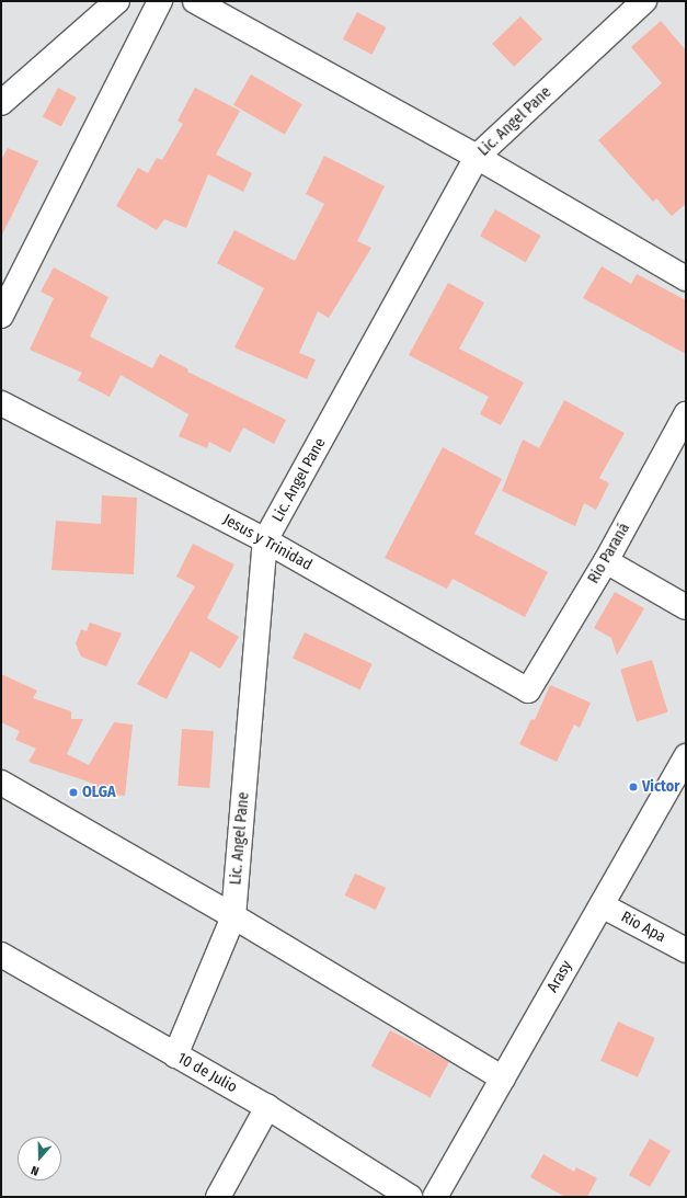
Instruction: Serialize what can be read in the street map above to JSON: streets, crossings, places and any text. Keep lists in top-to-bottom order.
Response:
{
  "streets": {
    "street": [
      "Lic. Angel Pane",
      "Jesus y Trinidad",
      "Rio Paraná",
      "Rio Apa",
      "Arasy",
      "10 de Julio"
    ]
  },
  "crossings": [
    ["Lic. Angel Pane", "Jesus y Trinidad"],
    ["Lic. Angel Pane", "10 de Julio"],
    ["Jesus y Trinidad", "Rio Paraná"],
    ["Rio Apa", "Arasy"]
  ],
  "places": ["Victor", "OLGA"],
  "north": "bottom"
}
